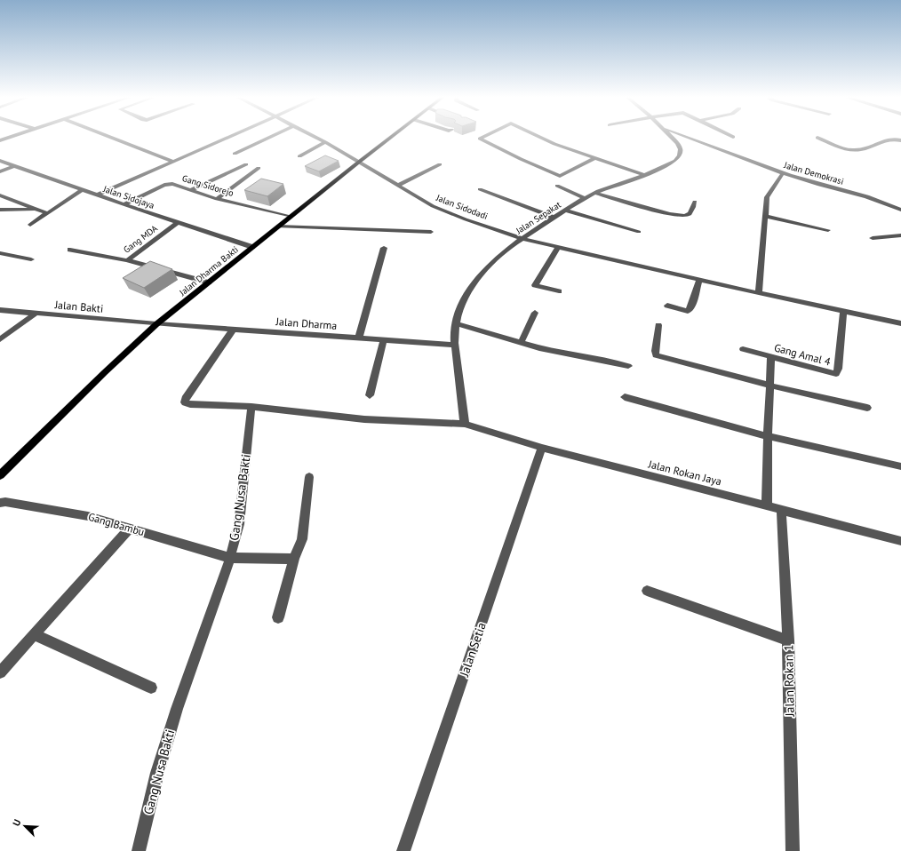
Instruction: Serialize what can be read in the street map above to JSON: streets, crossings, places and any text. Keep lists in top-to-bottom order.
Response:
{
  "streets": {
    "main road": ["Jalan Dharma Bakti"],
    "street": [
      "Jalan Demokrasi",
      "Gang Sidorejo",
      "Jalan Sidojaya",
      "Jalan Sidodadi",
      "Jalan Sepakat",
      "Gang MDA",
      "Jalan Bakti",
      "Jalan Dharma",
      "Gang Amal 4",
      "Jalan Rokan Jaya",
      "Gang Nusa Bakti",
      "Gang Bambu",
      "Jalan Setia",
      "Jalan Rokan 1"
    ]
  },
  "crossings": [
    ["Gang Sidorejo", "Jalan Sidojaya"],
    ["Gang Sidorejo", "Jalan Dharma Bakti"],
    ["Jalan Sidojaya", "Gang MDA"],
    ["Jalan Sidojaya", "Jalan Dharma Bakti"],
    ["Jalan Sidodadi", "Jalan Sepakat"],
    ["Jalan Sidodadi", "Jalan Dharma Bakti"],
    ["Jalan Sidodadi", "Gang Amal 4"],
    ["Jalan Sepakat", "Jalan Dharma"],
    ["Jalan Sepakat", "Jalan Rokan Jaya"],
    ["Jalan Dharma Bakti", "Jalan Bakti"],
    ["Jalan Dharma Bakti", "Jalan Dharma"],
    ["Jalan Bakti", "Jalan Dharma"],
    ["Jalan Rokan Jaya", "Jalan Setia"],
    ["Jalan Rokan Jaya", "Jalan Rokan 1"],
    ["Gang Nusa Bakti", "Gang Bambu"]
  ],
  "north": "top left"
}
